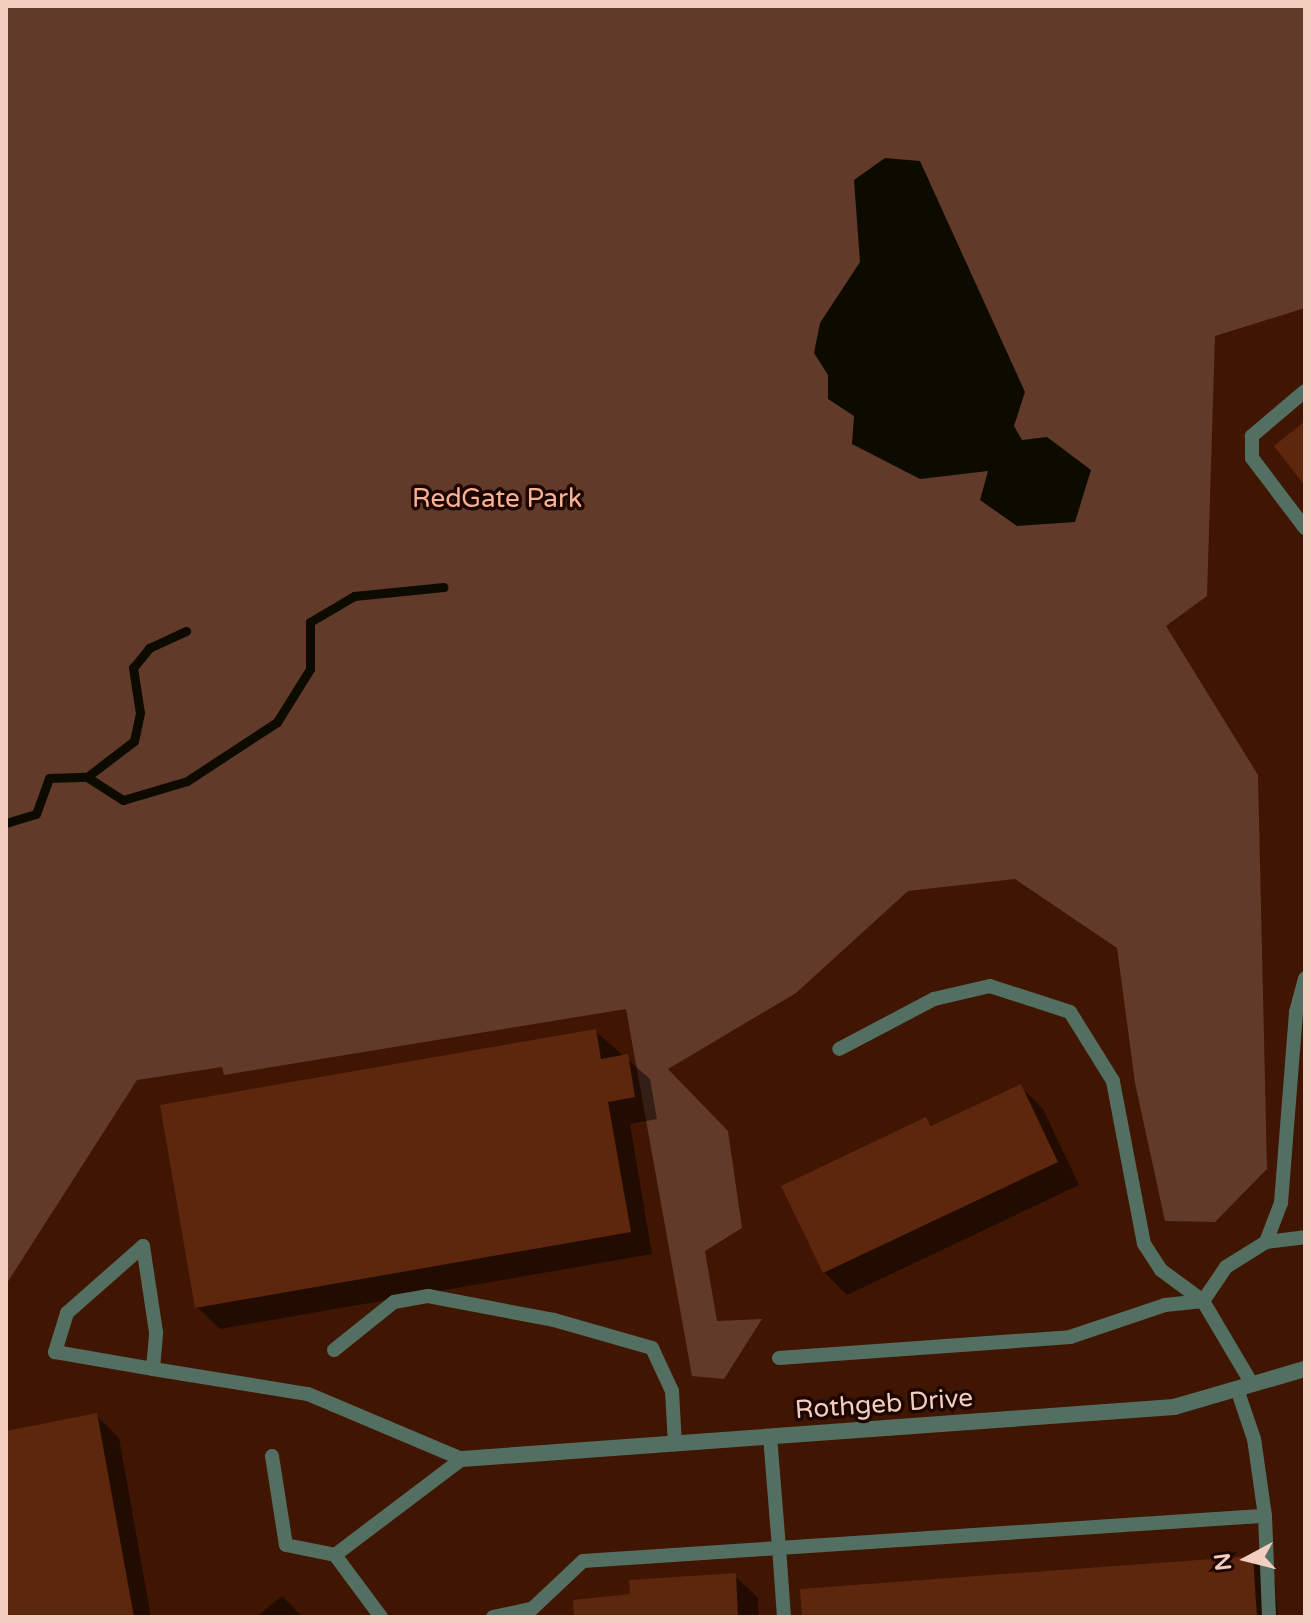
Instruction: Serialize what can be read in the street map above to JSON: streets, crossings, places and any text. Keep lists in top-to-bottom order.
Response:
{
  "streets": {
    "street": ["Rothgeb Drive"]
  },
  "parks": ["RedGate Park"],
  "north": "left"
}
